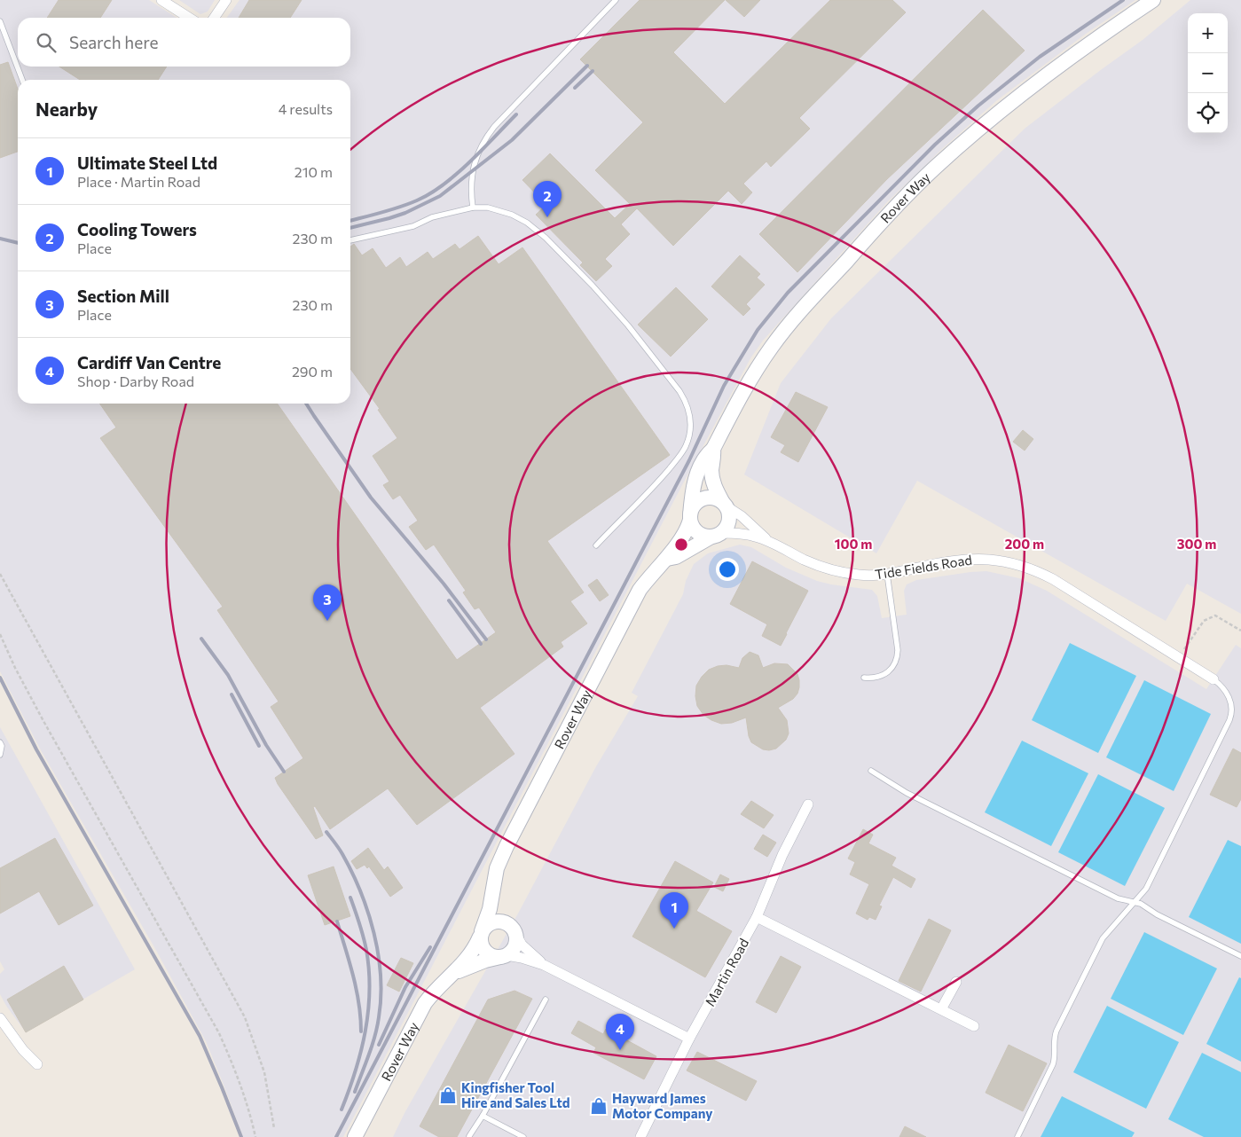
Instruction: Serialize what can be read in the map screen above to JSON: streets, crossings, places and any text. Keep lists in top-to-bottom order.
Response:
{
  "streets": {
    "street": ["Rover Way", "Tide Fields Road", "Martin Road"]
  },
  "crossings": [
    ["Rover Way", "Tide Fields Road"]
  ],
  "places": {
    "shop": ["Kingfisher Tool Hire and Sales Ltd", "Hayward James Motor Company"]
  },
  "page": {
    "map_buttons": ["+", "−"],
    "search": "Search here",
    "heading": ["Nearby", "4 results"],
    "list": [
      {
        "mark": "1",
        "name": "Ultimate Steel Ltd",
        "note": "Place · Martin Road",
        "value": "210 m"
      },
      {
        "mark": "2",
        "name": "Cooling Towers",
        "note": "Place",
        "value": "230 m"
      },
      {
        "mark": "3",
        "name": "Section Mill",
        "note": "Place",
        "value": "230 m"
      },
      {
        "mark": "4",
        "name": "Cardiff Van Centre",
        "note": "Shop · Darby Road",
        "value": "290 m"
      }
    ],
    "pins": [
      "2",
      "3",
      "1",
      "4"
    ]
  },
  "rings": ["100 m", "200 m", "300 m"]
}
